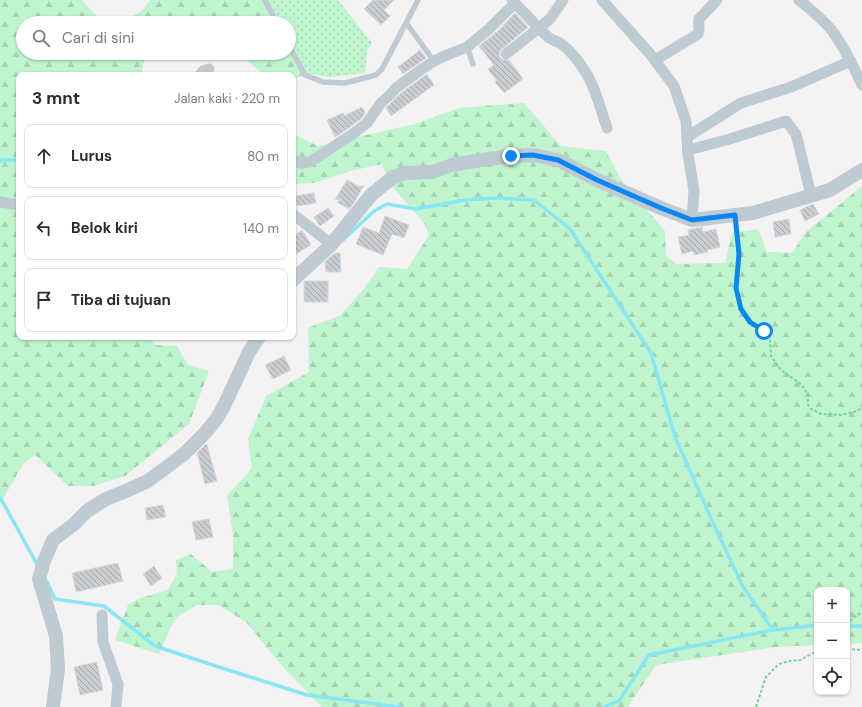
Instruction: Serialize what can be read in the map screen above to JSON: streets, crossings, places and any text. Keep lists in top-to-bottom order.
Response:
{
  "page": {
    "search": "Cari di sini",
    "heading": ["3 mnt", "Jalan kaki · 220 m"],
    "list": [
      ["Lurus", "80 m"],
      ["Belok kiri", "140 m"],
      "Tiba di tujuan"
    ],
    "map_buttons": ["+", "−"]
  }
}
